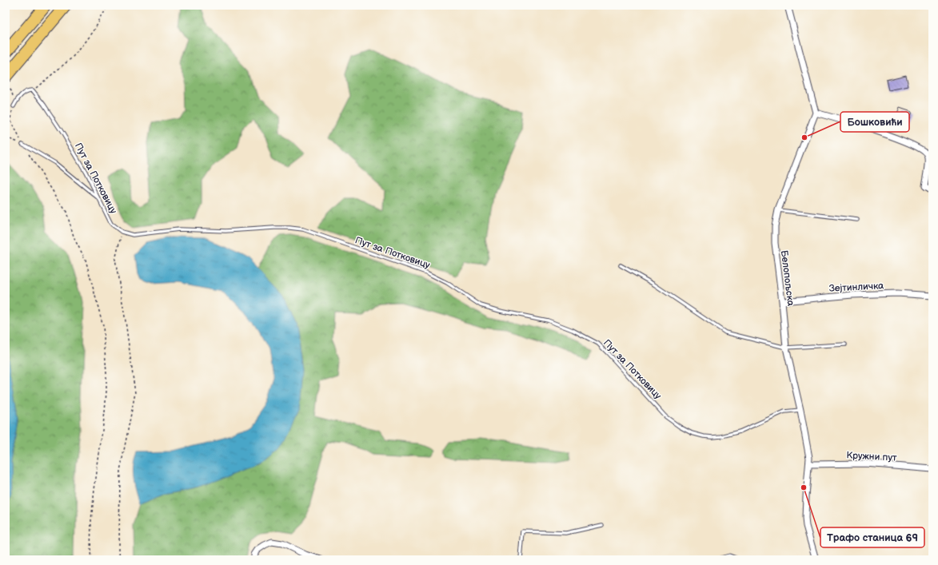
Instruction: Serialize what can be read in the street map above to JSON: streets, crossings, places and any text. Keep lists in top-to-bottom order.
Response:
{
  "streets": {
    "street": ["Белопољска", "Зејтинличка", "Кружни пут"],
    "lane": ["Пут за Потковицу"]
  },
  "crossings": [
    ["Пут за Потковицу", "Белопољска"],
    ["Белопољска", "Зејтинличка"],
    ["Белопољска", "Кружни пут"]
  ],
  "places": ["Бошковићи", "Трафо станица 69"]
}
